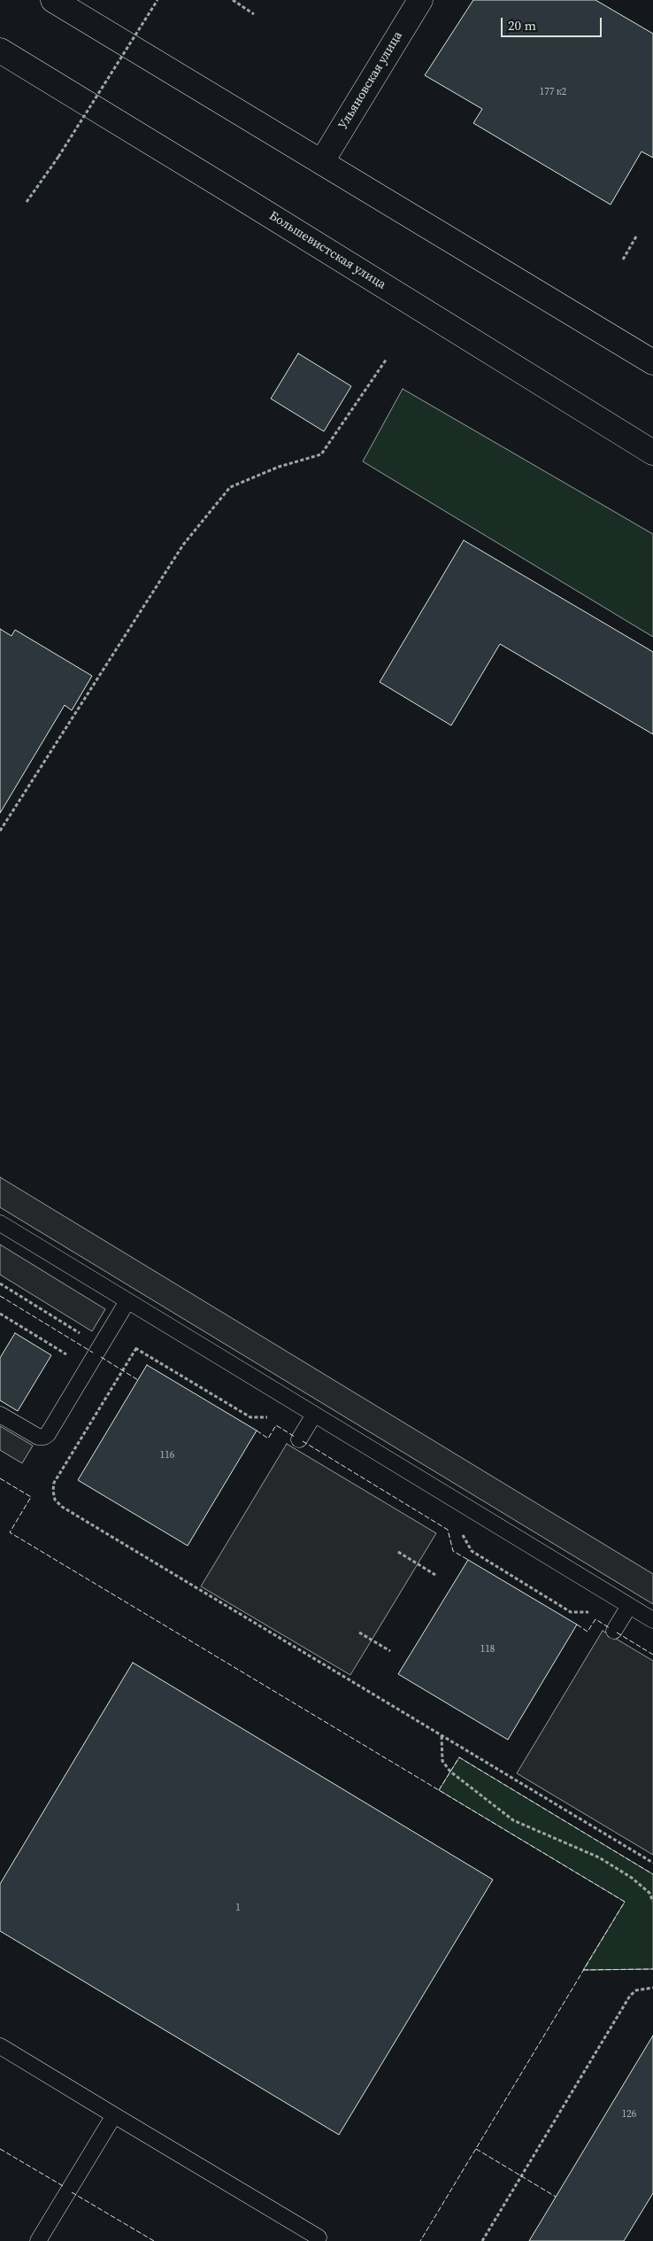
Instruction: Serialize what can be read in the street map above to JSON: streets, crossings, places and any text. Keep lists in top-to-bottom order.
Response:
{
  "streets": {
    "main road": ["Ульяновская улица", "Большевистская улица"]
  },
  "house_numbers": [
    "177 к2",
    "116",
    "118",
    "1",
    "126"
  ],
  "scale_bar": "20 m"
}
